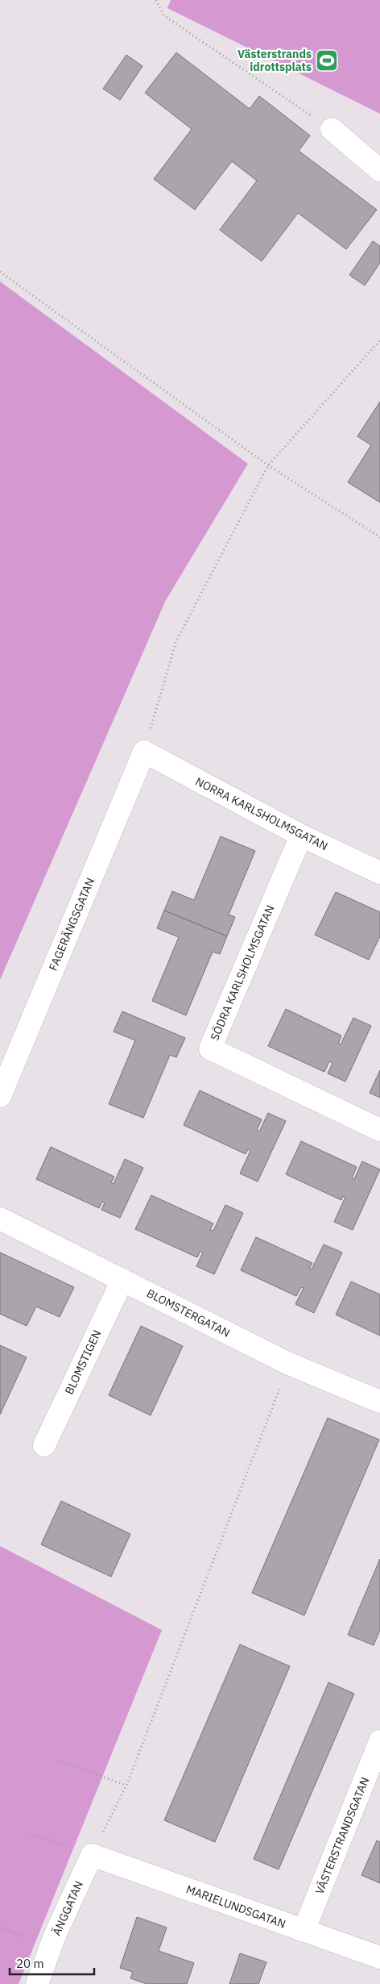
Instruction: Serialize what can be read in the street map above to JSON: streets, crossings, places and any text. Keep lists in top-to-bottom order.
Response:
{
  "streets": {
    "street": [
      "NORRA KARLSHOLMSGATAN",
      "FAGERÄNGSGATAN",
      "SÖDRA KARLSHOLMSGATAN",
      "BLOMSTERGATAN",
      "BLOMSTIGEN",
      "VÄSTERSTRANDSGATAN",
      "MARIELUNDSGATAN",
      "ÄNGGATAN"
    ]
  },
  "crossings": [
    ["NORRA KARLSHOLMSGATAN", "FAGERÄNGSGATAN"],
    ["NORRA KARLSHOLMSGATAN", "SÖDRA KARLSHOLMSGATAN"],
    ["BLOMSTERGATAN", "BLOMSTIGEN"],
    ["VÄSTERSTRANDSGATAN", "MARIELUNDSGATAN"],
    ["MARIELUNDSGATAN", "ÄNGGATAN"]
  ],
  "places": {
    "sports": ["Västerstrands idrottsplats"]
  },
  "scale_bar": "20 m"
}
